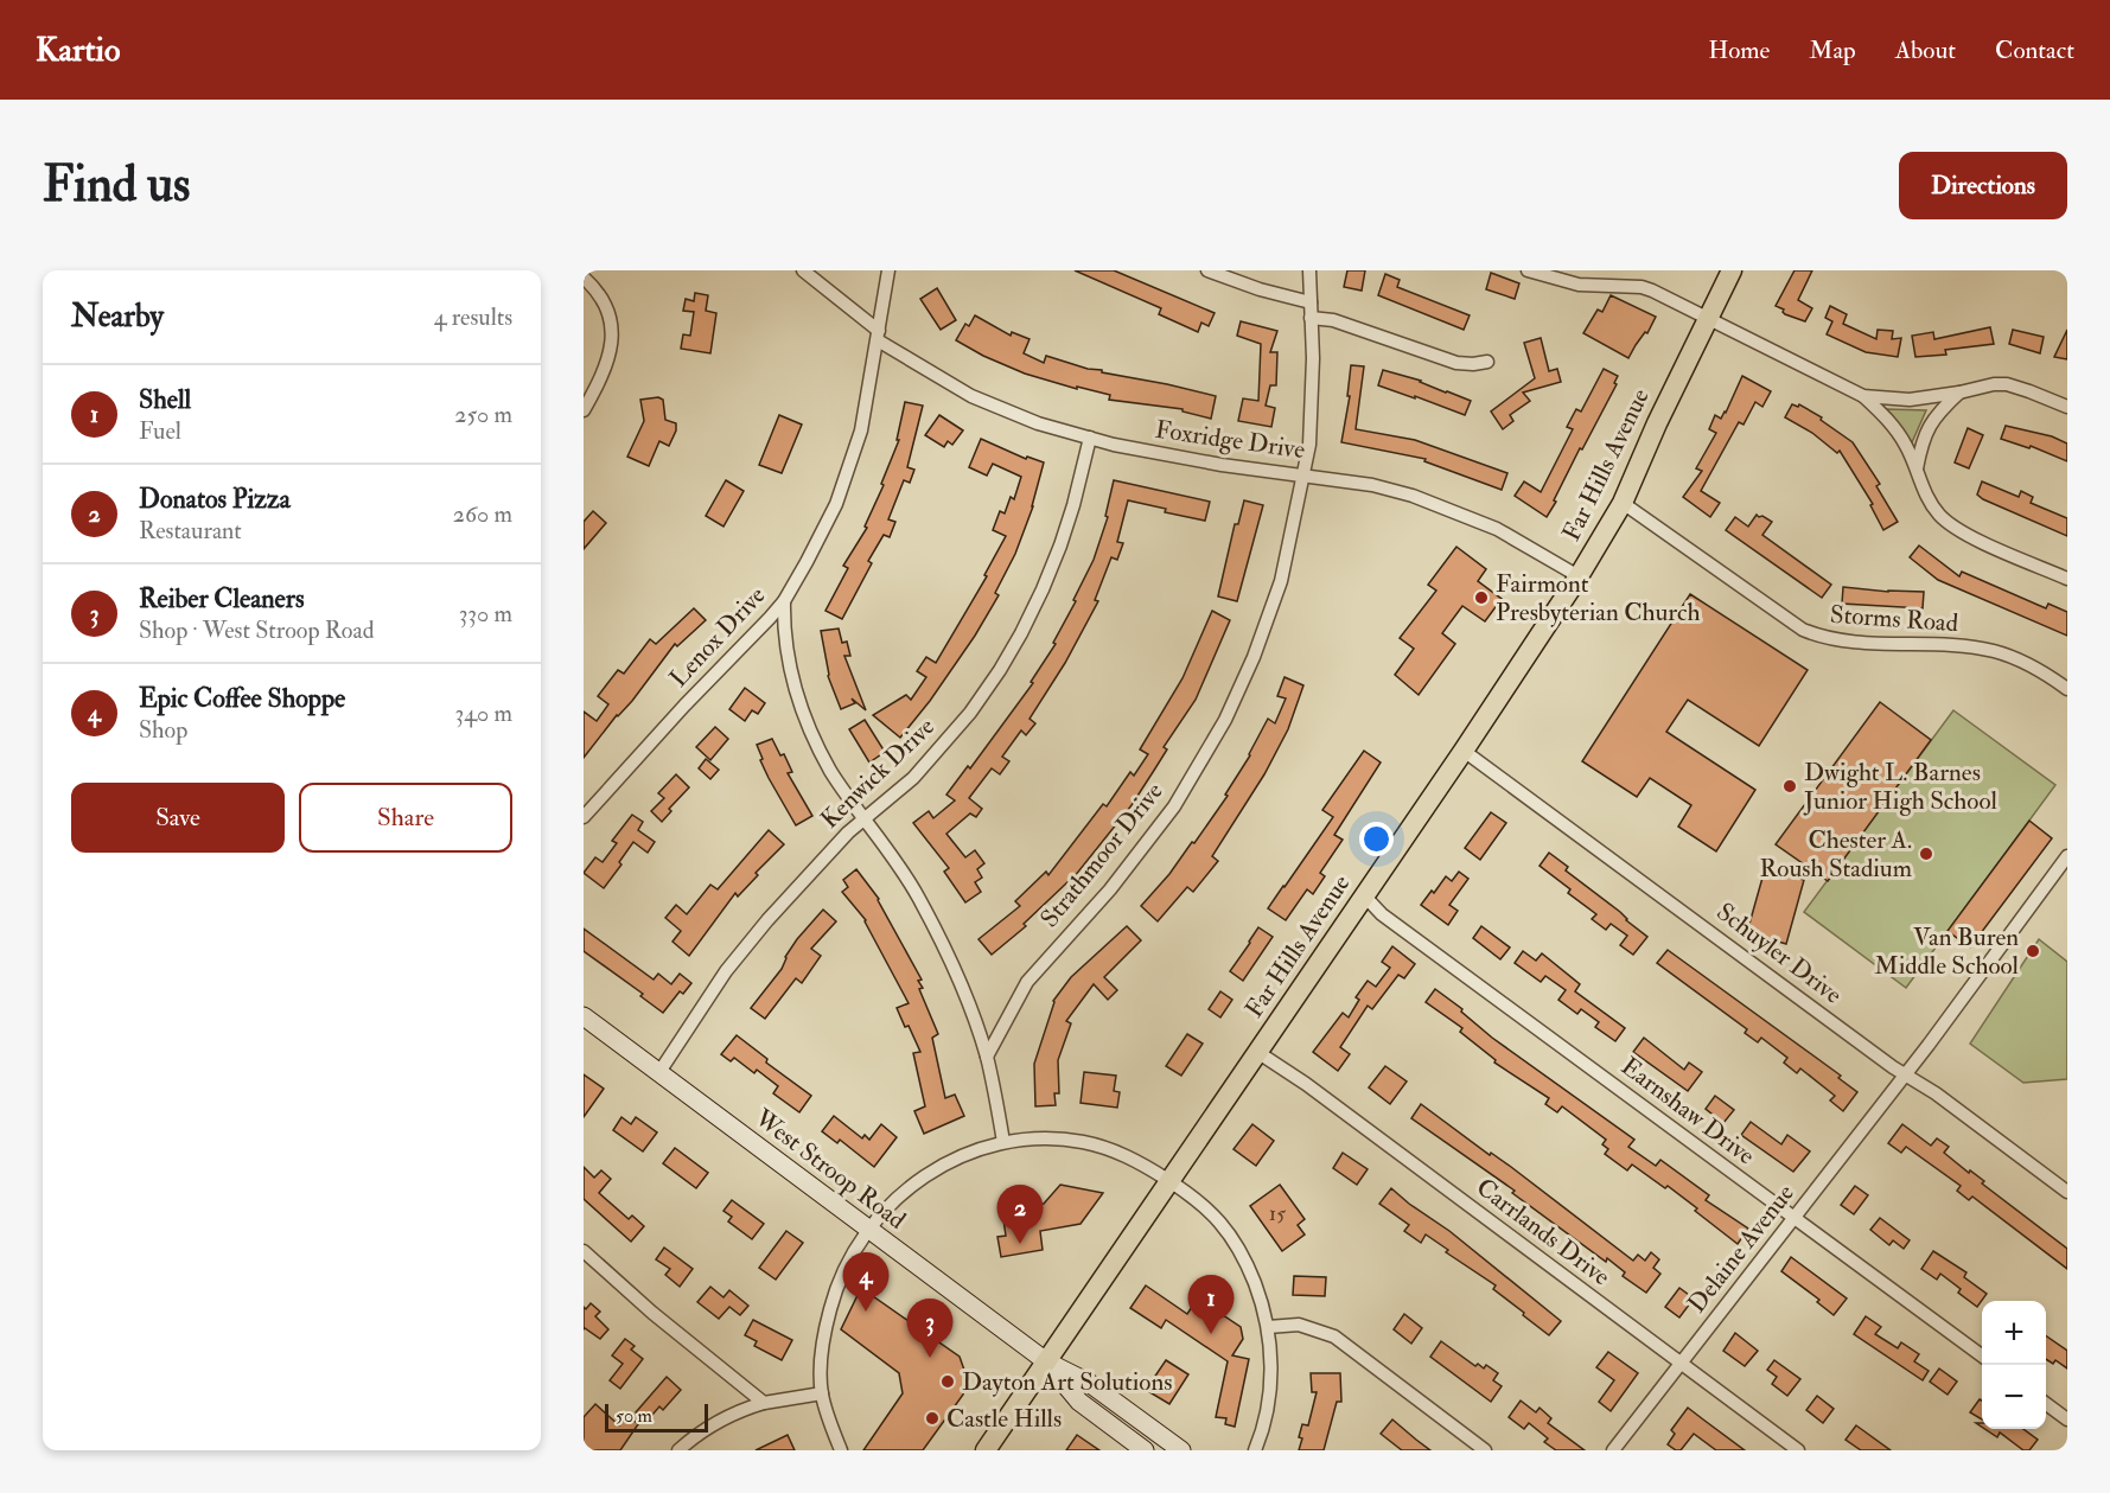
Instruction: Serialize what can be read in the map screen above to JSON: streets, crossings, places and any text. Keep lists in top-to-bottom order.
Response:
{
  "streets": {
    "main road": ["Far Hills Avenue", "West Stroop Road"],
    "street": [
      "Foxridge Drive",
      "Storms Road",
      "Lenox Drive",
      "Kenwick Drive",
      "Strathmoor Drive",
      "Schuyler Drive",
      "Earnshaw Drive",
      "Carrlands Drive",
      "Delaine Avenue"
    ]
  },
  "crossings": [
    ["Foxridge Drive", "Far Hills Avenue"],
    ["Foxridge Drive", "Lenox Drive"],
    ["Foxridge Drive", "Kenwick Drive"],
    ["Foxridge Drive", "Strathmoor Drive"],
    ["Far Hills Avenue", "Storms Road"],
    ["Far Hills Avenue", "Schuyler Drive"],
    ["Far Hills Avenue", "Earnshaw Drive"],
    ["Far Hills Avenue", "West Stroop Road"],
    ["Far Hills Avenue", "Carrlands Drive"],
    ["Kenwick Drive", "West Stroop Road"],
    ["Schuyler Drive", "Delaine Avenue"],
    ["Earnshaw Drive", "Delaine Avenue"],
    ["Carrlands Drive", "Delaine Avenue"]
  ],
  "places": [
    "Fairmont Presbyterian Church",
    "Dwight L. Barnes Junior High School",
    "Chester A. Roush Stadium",
    "Van Buren Middle School",
    "Dayton Art Solutions",
    "Castle Hills"
  ],
  "house_numbers": ["15"],
  "scale_bar": "50 m",
  "page": {
    "header": "Kartio",
    "nav": [
      "Home",
      "Map",
      "About",
      "Contact"
    ],
    "buttons": [
      "Directions",
      ["Save", "Share"]
    ],
    "title": "Find us",
    "heading": ["Nearby", "4 results"],
    "list": [
      {
        "mark": "1",
        "name": "Shell",
        "note": "Fuel",
        "value": "250 m"
      },
      {
        "mark": "2",
        "name": "Donatos Pizza",
        "note": "Restaurant",
        "value": "260 m"
      },
      {
        "mark": "3",
        "name": "Reiber Cleaners",
        "note": "Shop · West Stroop Road",
        "value": "330 m"
      },
      {
        "mark": "4",
        "name": "Epic Coffee Shoppe",
        "note": "Shop",
        "value": "340 m"
      }
    ],
    "pins": [
      "2",
      "4",
      "1",
      "3"
    ],
    "map_buttons": ["+", "−"],
    "scale": "50 m"
  }
}
